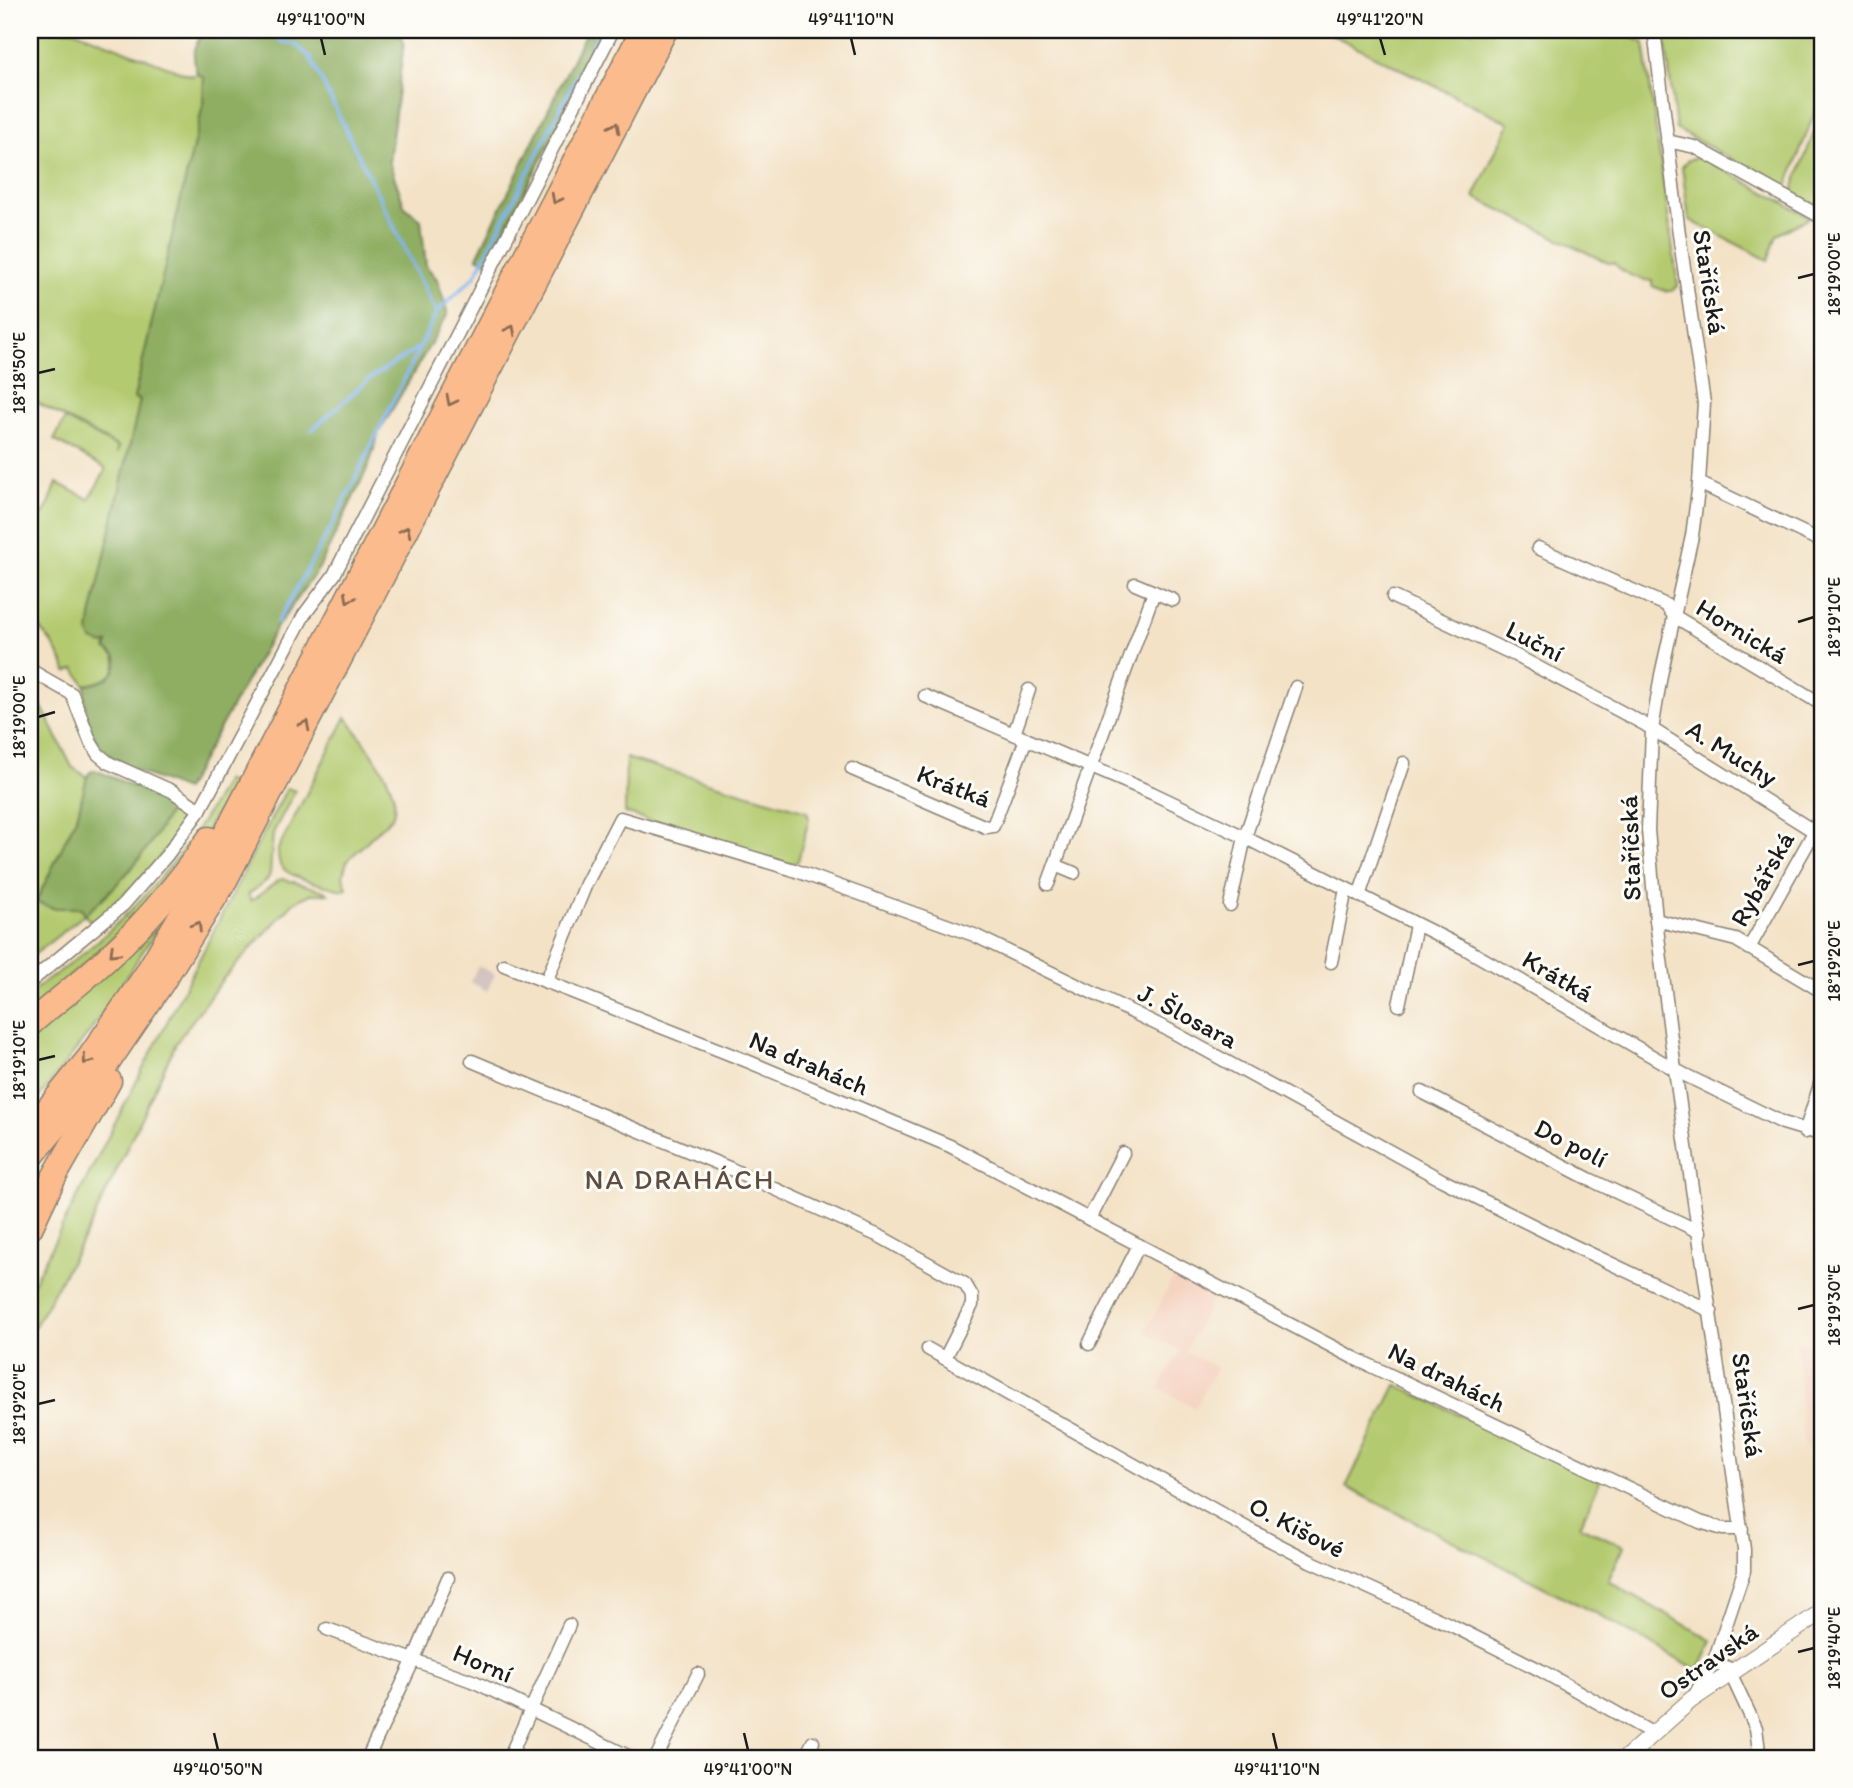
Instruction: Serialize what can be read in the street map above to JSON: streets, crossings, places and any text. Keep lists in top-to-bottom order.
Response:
{
  "streets": {
    "street": [
      "Staříčská",
      "Hornická",
      "Luční",
      "A. Muchy",
      "Krátká",
      "Rybářská",
      "J. Šlosara",
      "Na drahách",
      "Do polí",
      "O. Kišové",
      "Ostravská",
      "Horní"
    ]
  },
  "crossings": [
    ["Staříčská", "Hornická"],
    ["Staříčská", "Luční"],
    ["Staříčská", "A. Muchy"],
    ["Staříčská", "Krátká"],
    ["Staříčská", "J. Šlosara"],
    ["Staříčská", "Na drahách"],
    ["Staříčská", "Do polí"],
    ["Staříčská", "Ostravská"],
    ["Luční", "A. Muchy"],
    ["A. Muchy", "Rybářská"],
    ["J. Šlosara", "Na drahách"],
    ["O. Kišové", "Ostravská"]
  ],
  "districts": ["NA DRAHÁCH"],
  "coordinates": [
    "49°41'00\"N",
    "49°41'10\"N",
    "49°41'20\"N",
    "18°19'00\"E",
    "18°18'50\"E",
    "18°19'10\"E",
    "18°19'20\"E",
    "18°19'30\"E",
    "18°19'40\"E",
    "49°40'50\"N"
  ]
}
